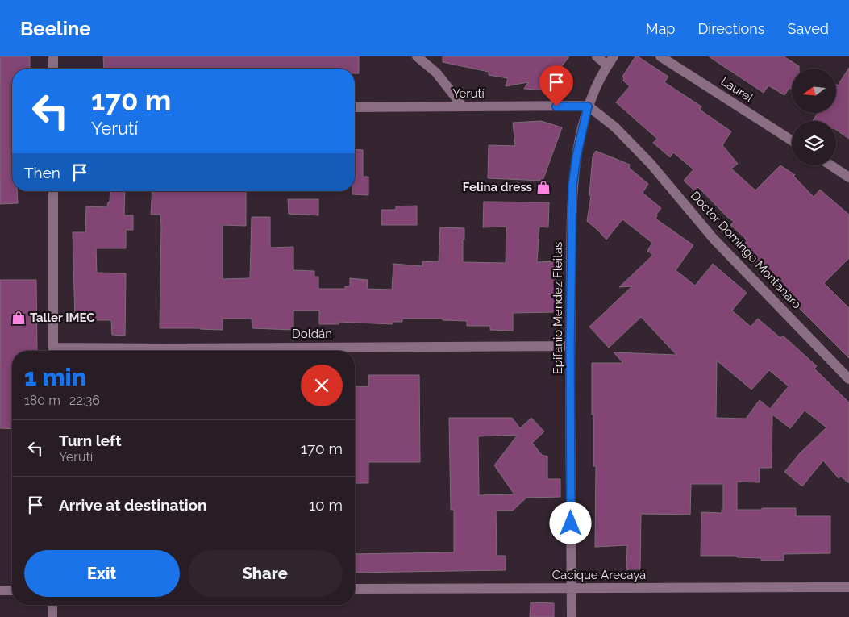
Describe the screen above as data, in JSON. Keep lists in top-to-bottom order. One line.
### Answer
{"streets":{"street":["Laurel","Yerutí","Doctor Domingo Montanaro","Epifanio Mendez Fleitas","Doldán","Cacique Arecayá"]},"crossings":[["Yerutí","Doctor Domingo Montanaro"],["Yerutí","Epifanio Mendez Fleitas"],["Doctor Domingo Montanaro","Epifanio Mendez Fleitas"],["Epifanio Mendez Fleitas","Doldán"],["Epifanio Mendez Fleitas","Cacique Arecayá"]],"places":{"shop":["Felina dress","Taller IMEC"]},"north":"left","page":{"header":"Beeline","nav":["Map","Directions","Saved"],"turn":["170 m","Yerutí"],"then":"Then","heading":["1 min","180 m · 22:36"],"list":[{"name":"Turn left","note":"Yerutí","value":"170 m"},{"name":"Arrive at destination","value":"10 m"}],"buttons":["Exit","Share"]}}
